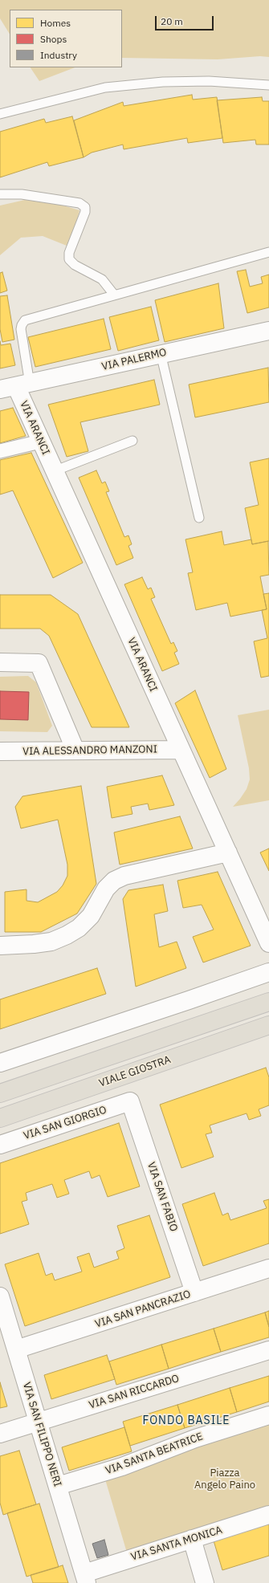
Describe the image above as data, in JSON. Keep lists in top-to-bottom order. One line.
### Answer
{"streets":{"main road":["VIALE GIOSTRA"],"street":["VIA PALERMO","VIA ARANCI","VIA ALESSANDRO MANZONI","VIA SAN GIORGIO","VIA SAN FABIO","VIA SAN PANCRAZIO","VIA SAN RICCARDO","VIA SAN FILIPPO NERI","VIA SANTA BEATRICE","VIA SANTA MONICA"]},"crossings":[["VIA PALERMO","VIA ARANCI"],["VIA ARANCI","VIA ALESSANDRO MANZONI"],["VIA SAN GIORGIO","VIA SAN FABIO"],["VIA SAN FABIO","VIA SAN PANCRAZIO"],["VIA SAN PANCRAZIO","VIA SAN FILIPPO NERI"],["VIA SAN RICCARDO","VIA SAN FILIPPO NERI"],["VIA SAN FILIPPO NERI","VIA SANTA BEATRICE"],["VIA SAN FILIPPO NERI","VIA SANTA MONICA"]],"districts":["FONDO BASILE"],"parks":["Piazza Angelo Paino"],"legend":["Homes","Shops","Industry"],"scale_bar":"20 m"}
